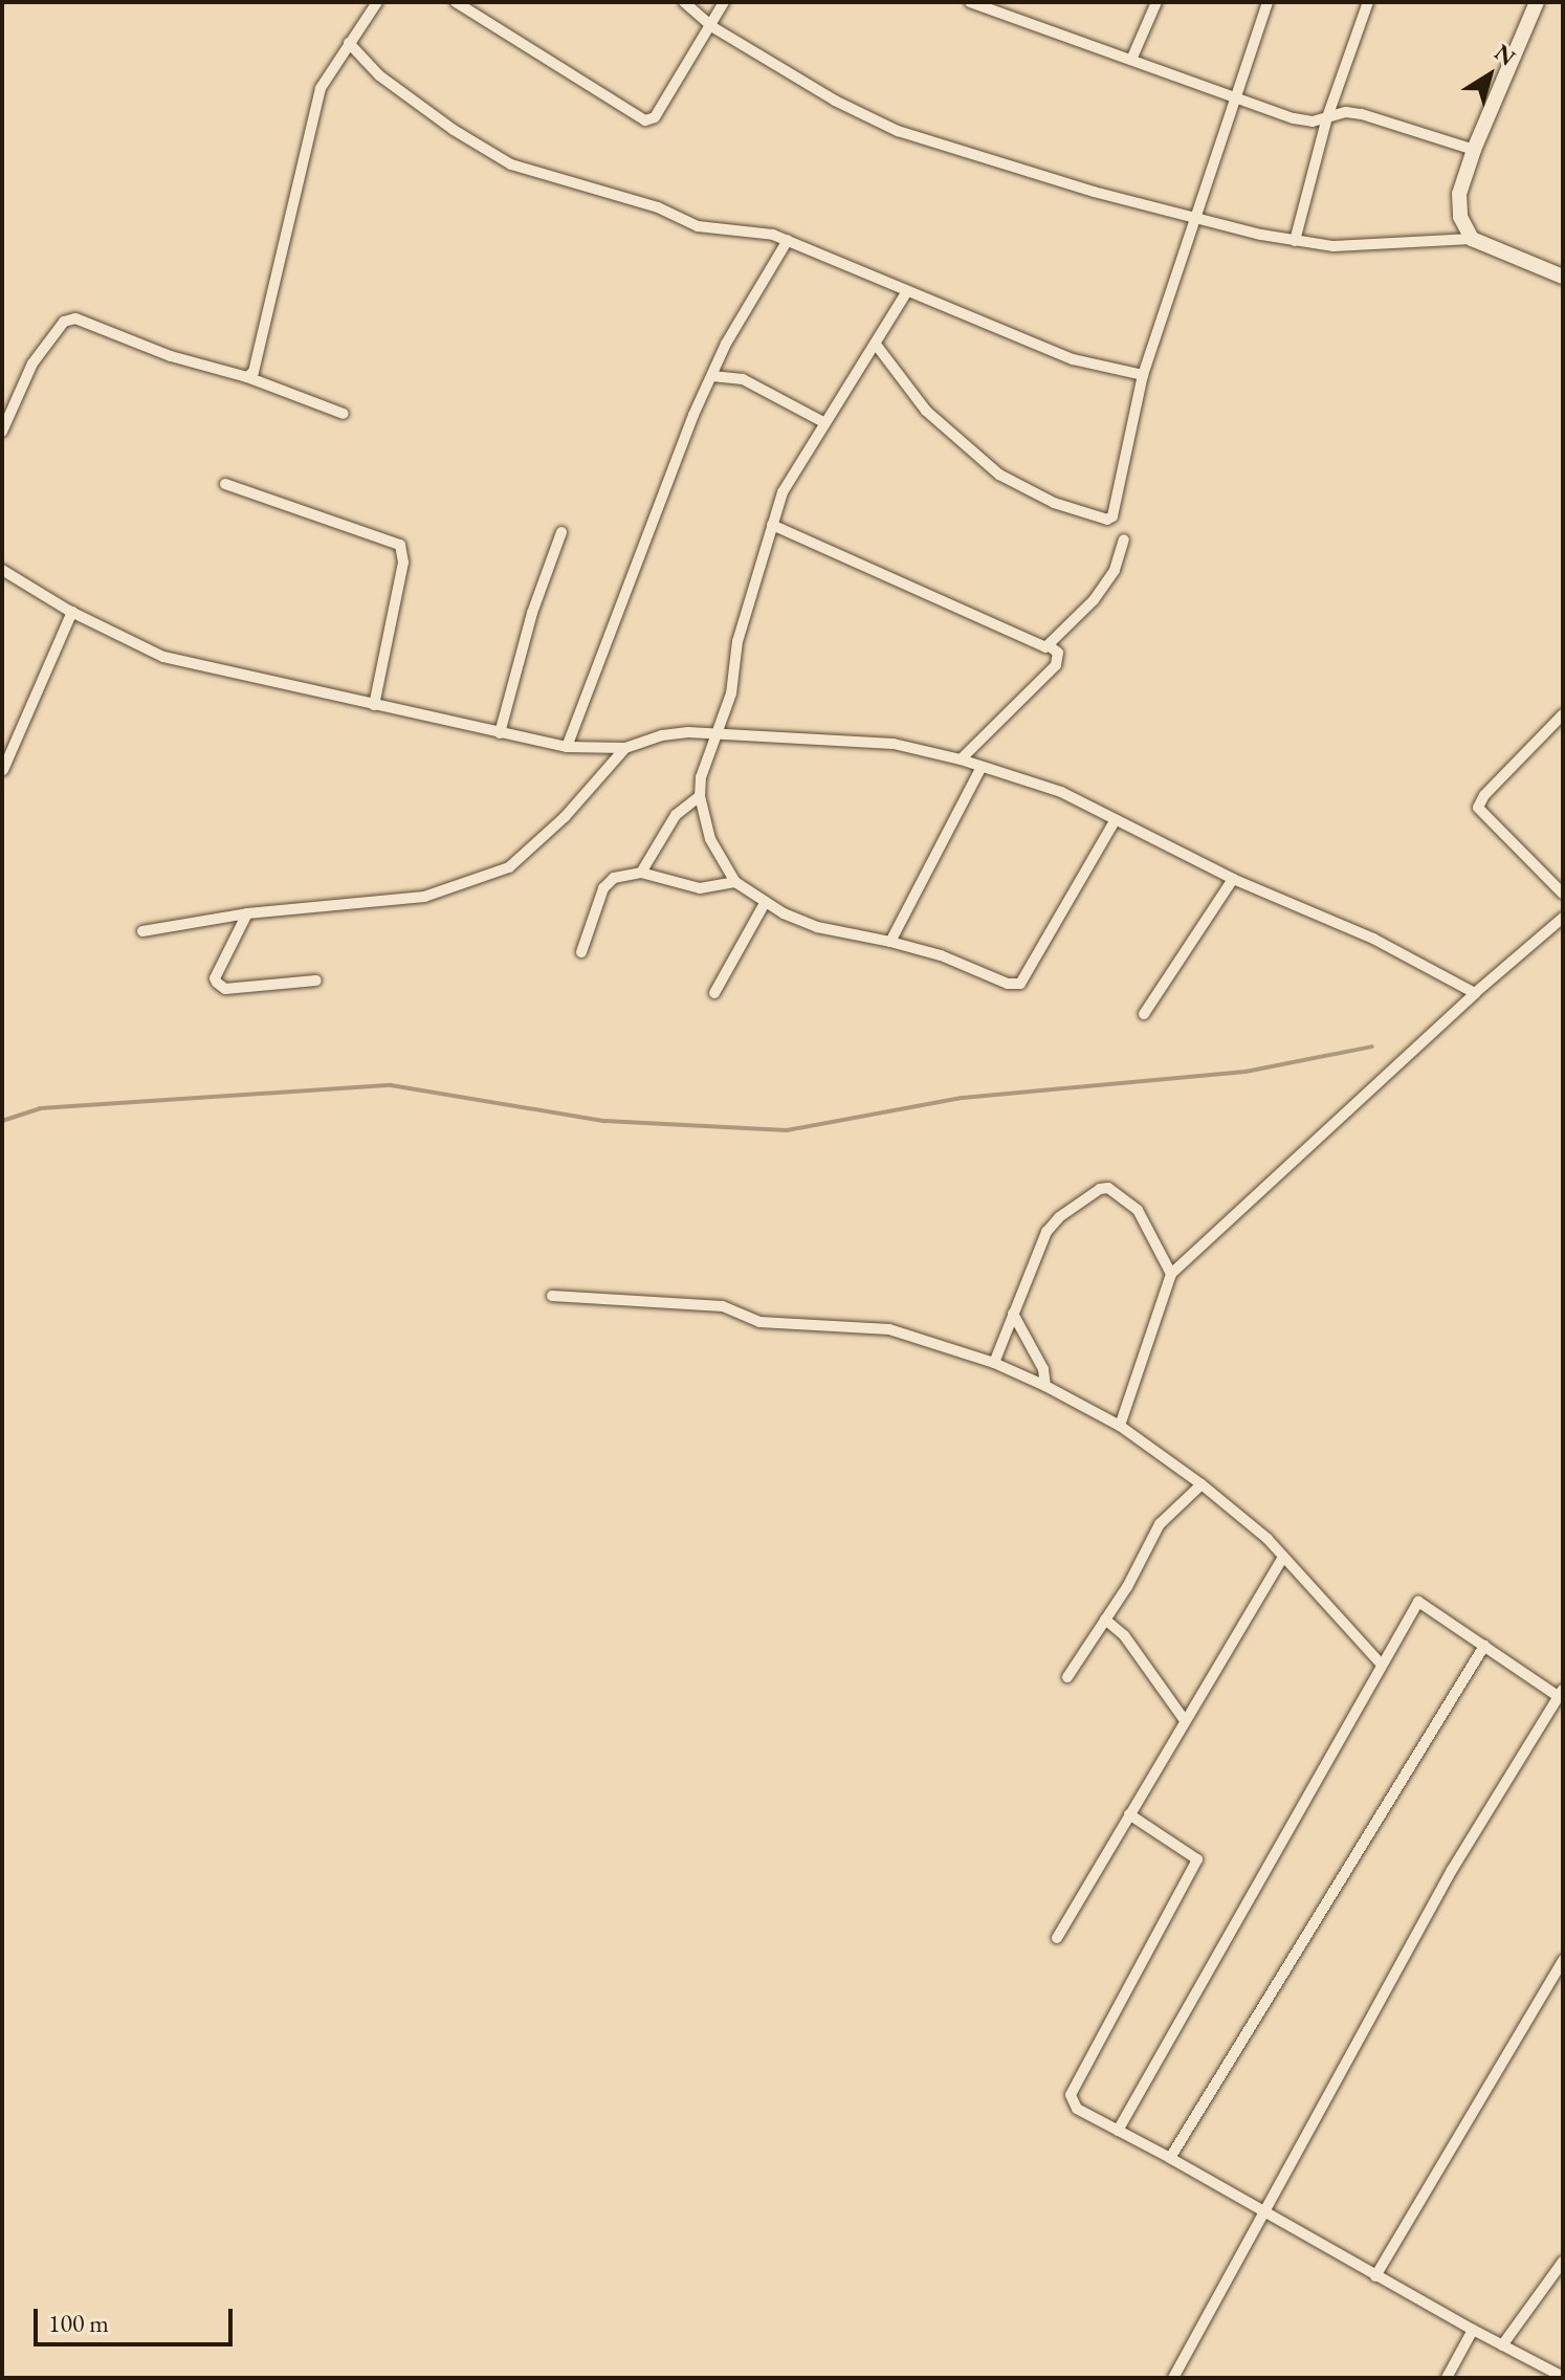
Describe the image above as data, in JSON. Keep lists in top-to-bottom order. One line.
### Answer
{"scale_bar":"100 m","north":"top right"}
